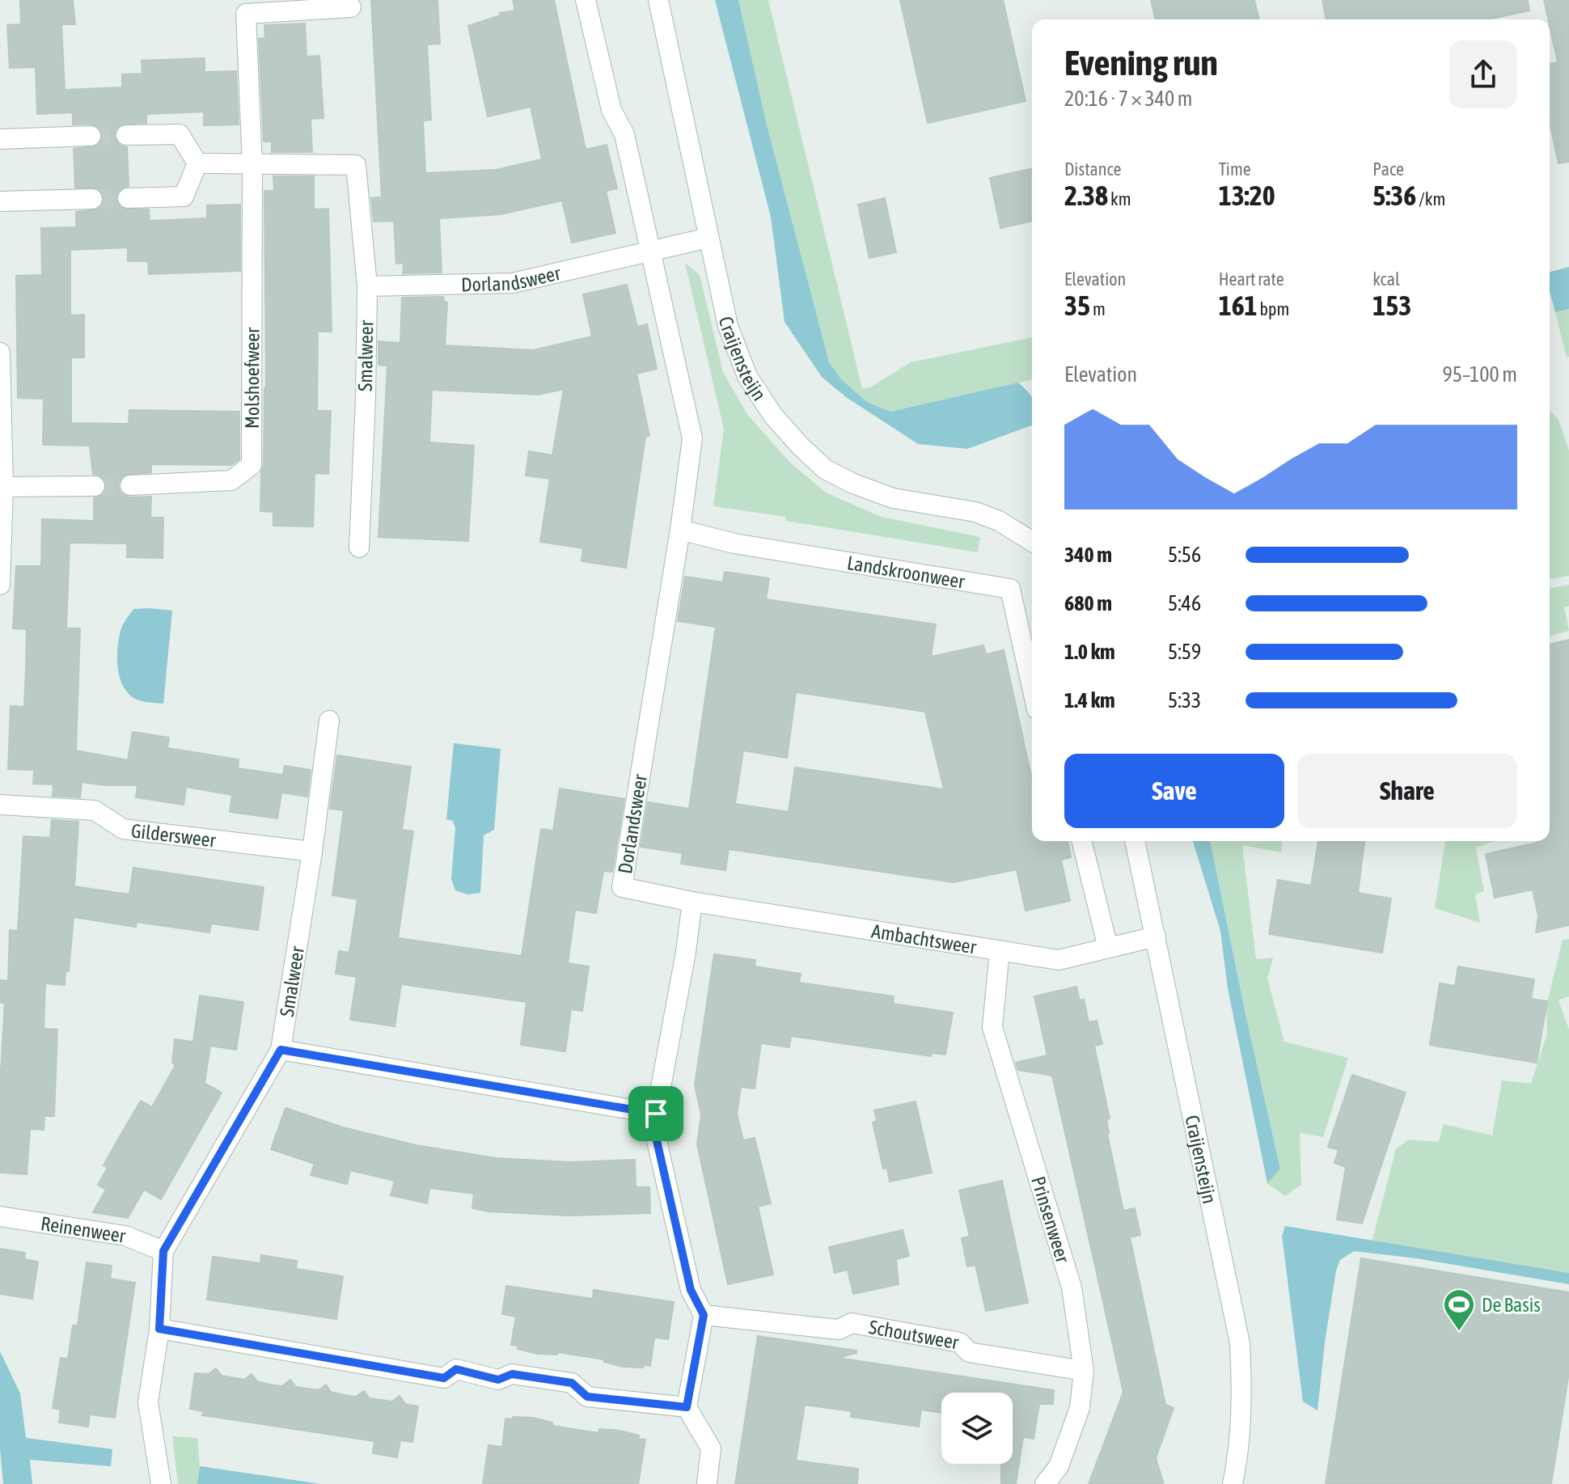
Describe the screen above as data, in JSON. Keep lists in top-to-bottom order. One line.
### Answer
{"streets":{"street":["Dorlandsweer","Smalweer","Craijensteijn","Molshoefweer","Landskroonweer","Gildersweer","Ambachtsweer","Prinsenweer","Reinenweer","Schoutsweer"]},"crossings":[["Dorlandsweer","Smalweer"],["Dorlandsweer","Craijensteijn"],["Dorlandsweer","Landskroonweer"],["Dorlandsweer","Ambachtsweer"],["Smalweer","Molshoefweer"],["Smalweer","Gildersweer"],["Smalweer","Reinenweer"],["Craijensteijn","Ambachtsweer"],["Ambachtsweer","Prinsenweer"],["Prinsenweer","Schoutsweer"]],"places":{"sports":["De Basis"]},"page":{"heading":["Evening run","20:16 · 7 × 340 m"],"stats":[["Distance","2.38 km"],["Time","13:20"],["Pace","5:36 /km"],["Elevation","35 m"],["Heart rate","161 bpm"],["kcal","153"]],"chart":["Elevation","95–100 m"],"list":[{"name":"340 m","note":"5:56"},{"name":"680 m","note":"5:46"},{"name":"1.0 km","note":"5:59"},{"name":"1.4 km","note":"5:33"}],"buttons":["Save","Share"]}}
